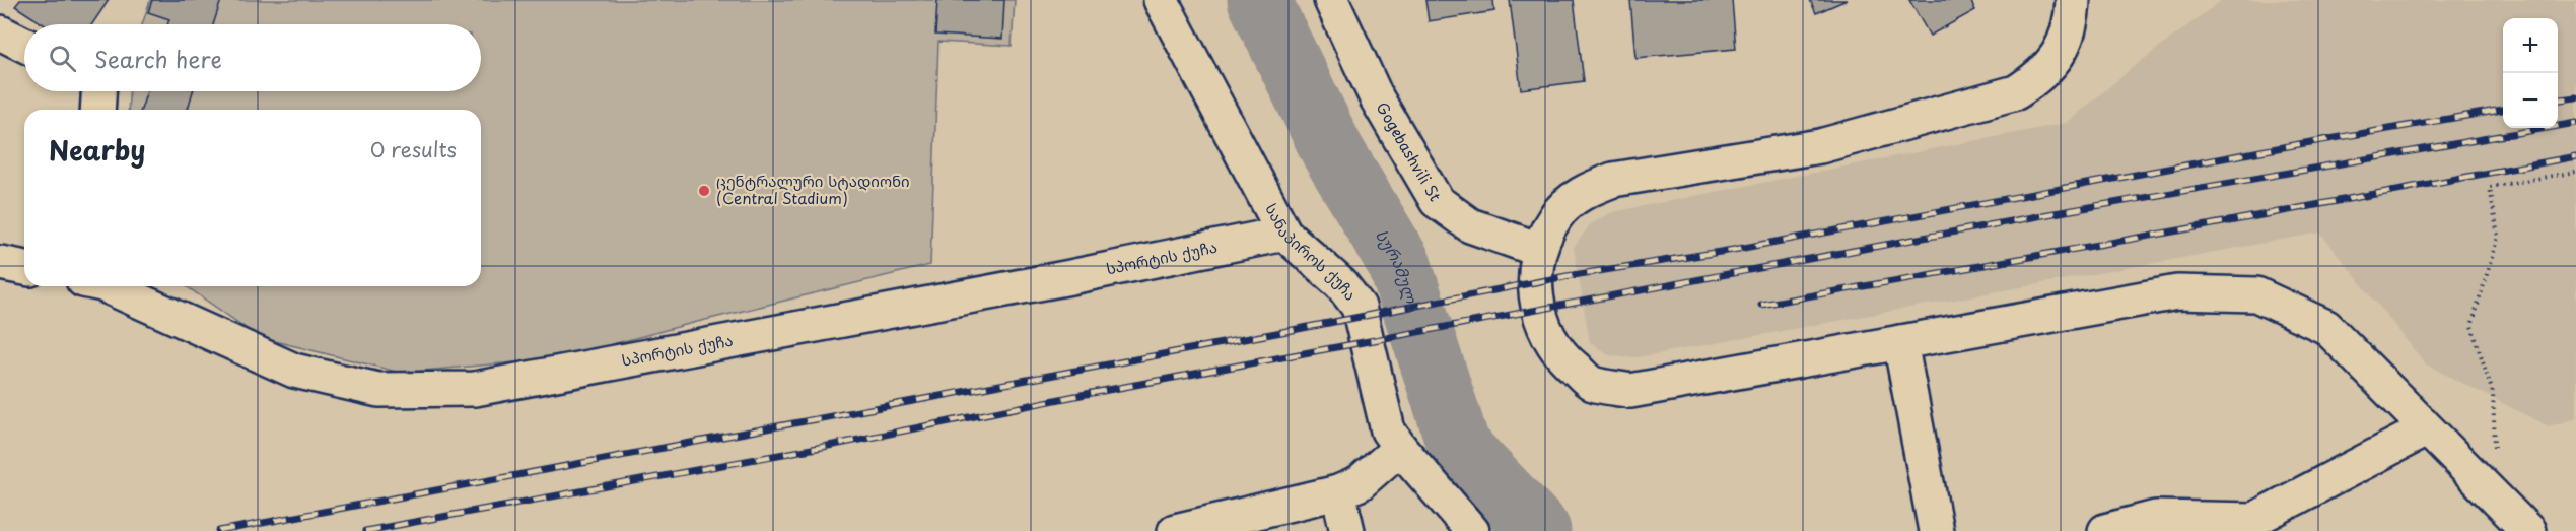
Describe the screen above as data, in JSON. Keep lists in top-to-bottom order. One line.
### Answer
{"streets":{"street":["Gogebashvili St","სანაპიროს ქუჩა","სპორტის ქუჩა"]},"crossings":[["სანაპიროს ქუჩა","სპორტის ქუჩა"]],"water":["სურამულა"],"places":["ცენტრალური სტადიონი (Central Stadium)"],"page":{"map_buttons":["+","−"],"search":"Search here","heading":["Nearby","0 results"]}}
